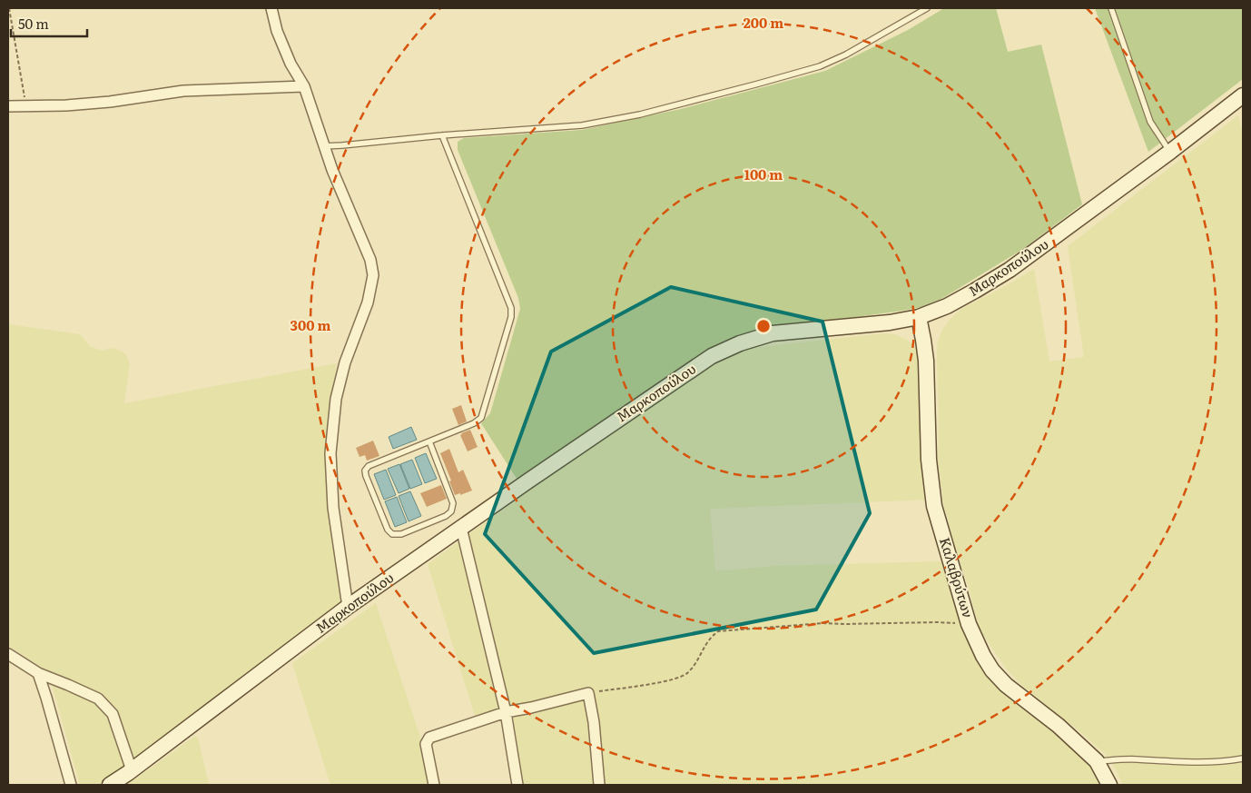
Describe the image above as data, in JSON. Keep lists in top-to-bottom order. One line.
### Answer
{"streets":{"street":["Μαρκοπούλου","Καλαβρύτων"]},"crossings":[["Μαρκοπούλου","Καλαβρύτων"]],"scale_bar":"50 m","rings":["200 m","100 m","300 m"]}
